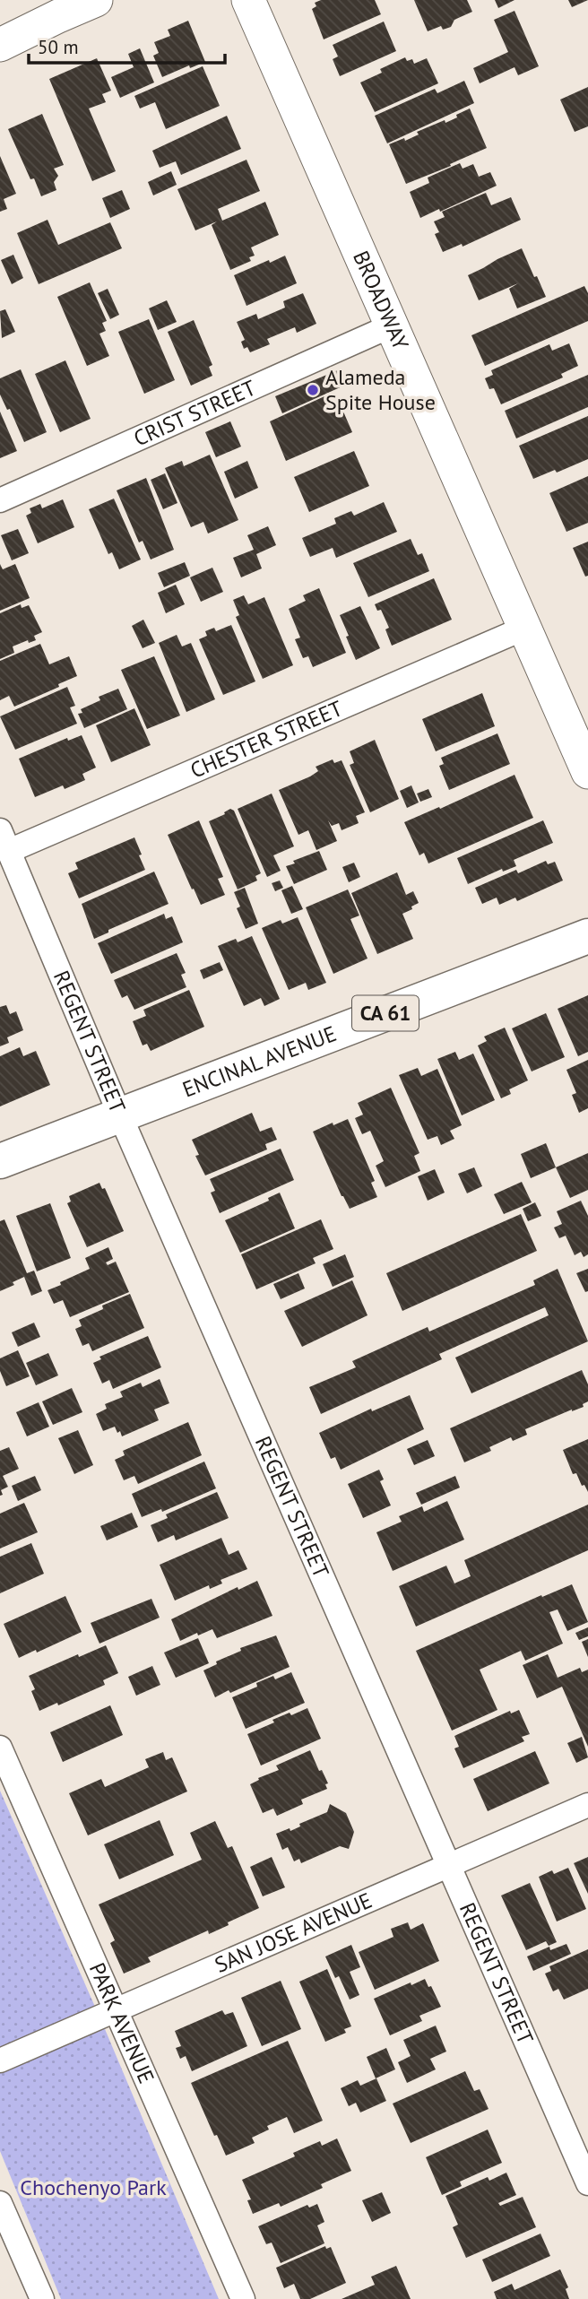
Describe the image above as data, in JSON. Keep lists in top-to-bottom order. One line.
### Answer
{"streets":{"main road":["CA 61","ENCINAL AVENUE"],"street":["BROADWAY","CRIST STREET","CHESTER STREET","REGENT STREET","SAN JOSE AVENUE","PARK AVENUE"]},"crossings":[["BROADWAY","CRIST STREET"],["BROADWAY","CHESTER STREET"],["CHESTER STREET","REGENT STREET"],["REGENT STREET","ENCINAL AVENUE"],["REGENT STREET","SAN JOSE AVENUE"],["SAN JOSE AVENUE","PARK AVENUE"]],"parks":["Chochenyo Park"],"places":["Alameda Spite House"],"scale_bar":"50 m"}
